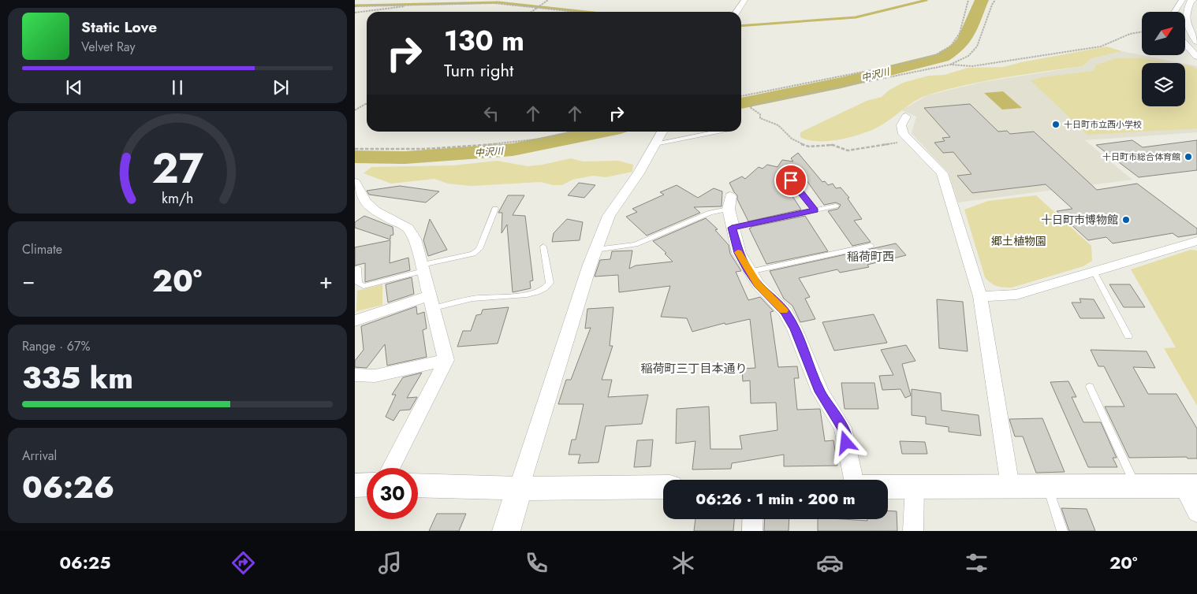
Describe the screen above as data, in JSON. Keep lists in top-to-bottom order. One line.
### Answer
{"districts":["稲荷町西","稲荷町三丁目本通り"],"water":["中沢川"],"parks":["郷土植物園"],"places":["十日町市立西小学校","十日町市総合体育館","十日町市博物館"],"north":"top right","page":{"turn":["130 m","Turn right"],"song":["Static Love","Velvet Ray"],"tile":["Climate",["Range · 67%","335 km"],["Arrival","06:26"]],"heat":["−","20°","+"],"limit":"30","trip":"06:26 · 1 min · 200 m","tabs":["06:25","20°"],"gauge":["27","km/h"]}}
